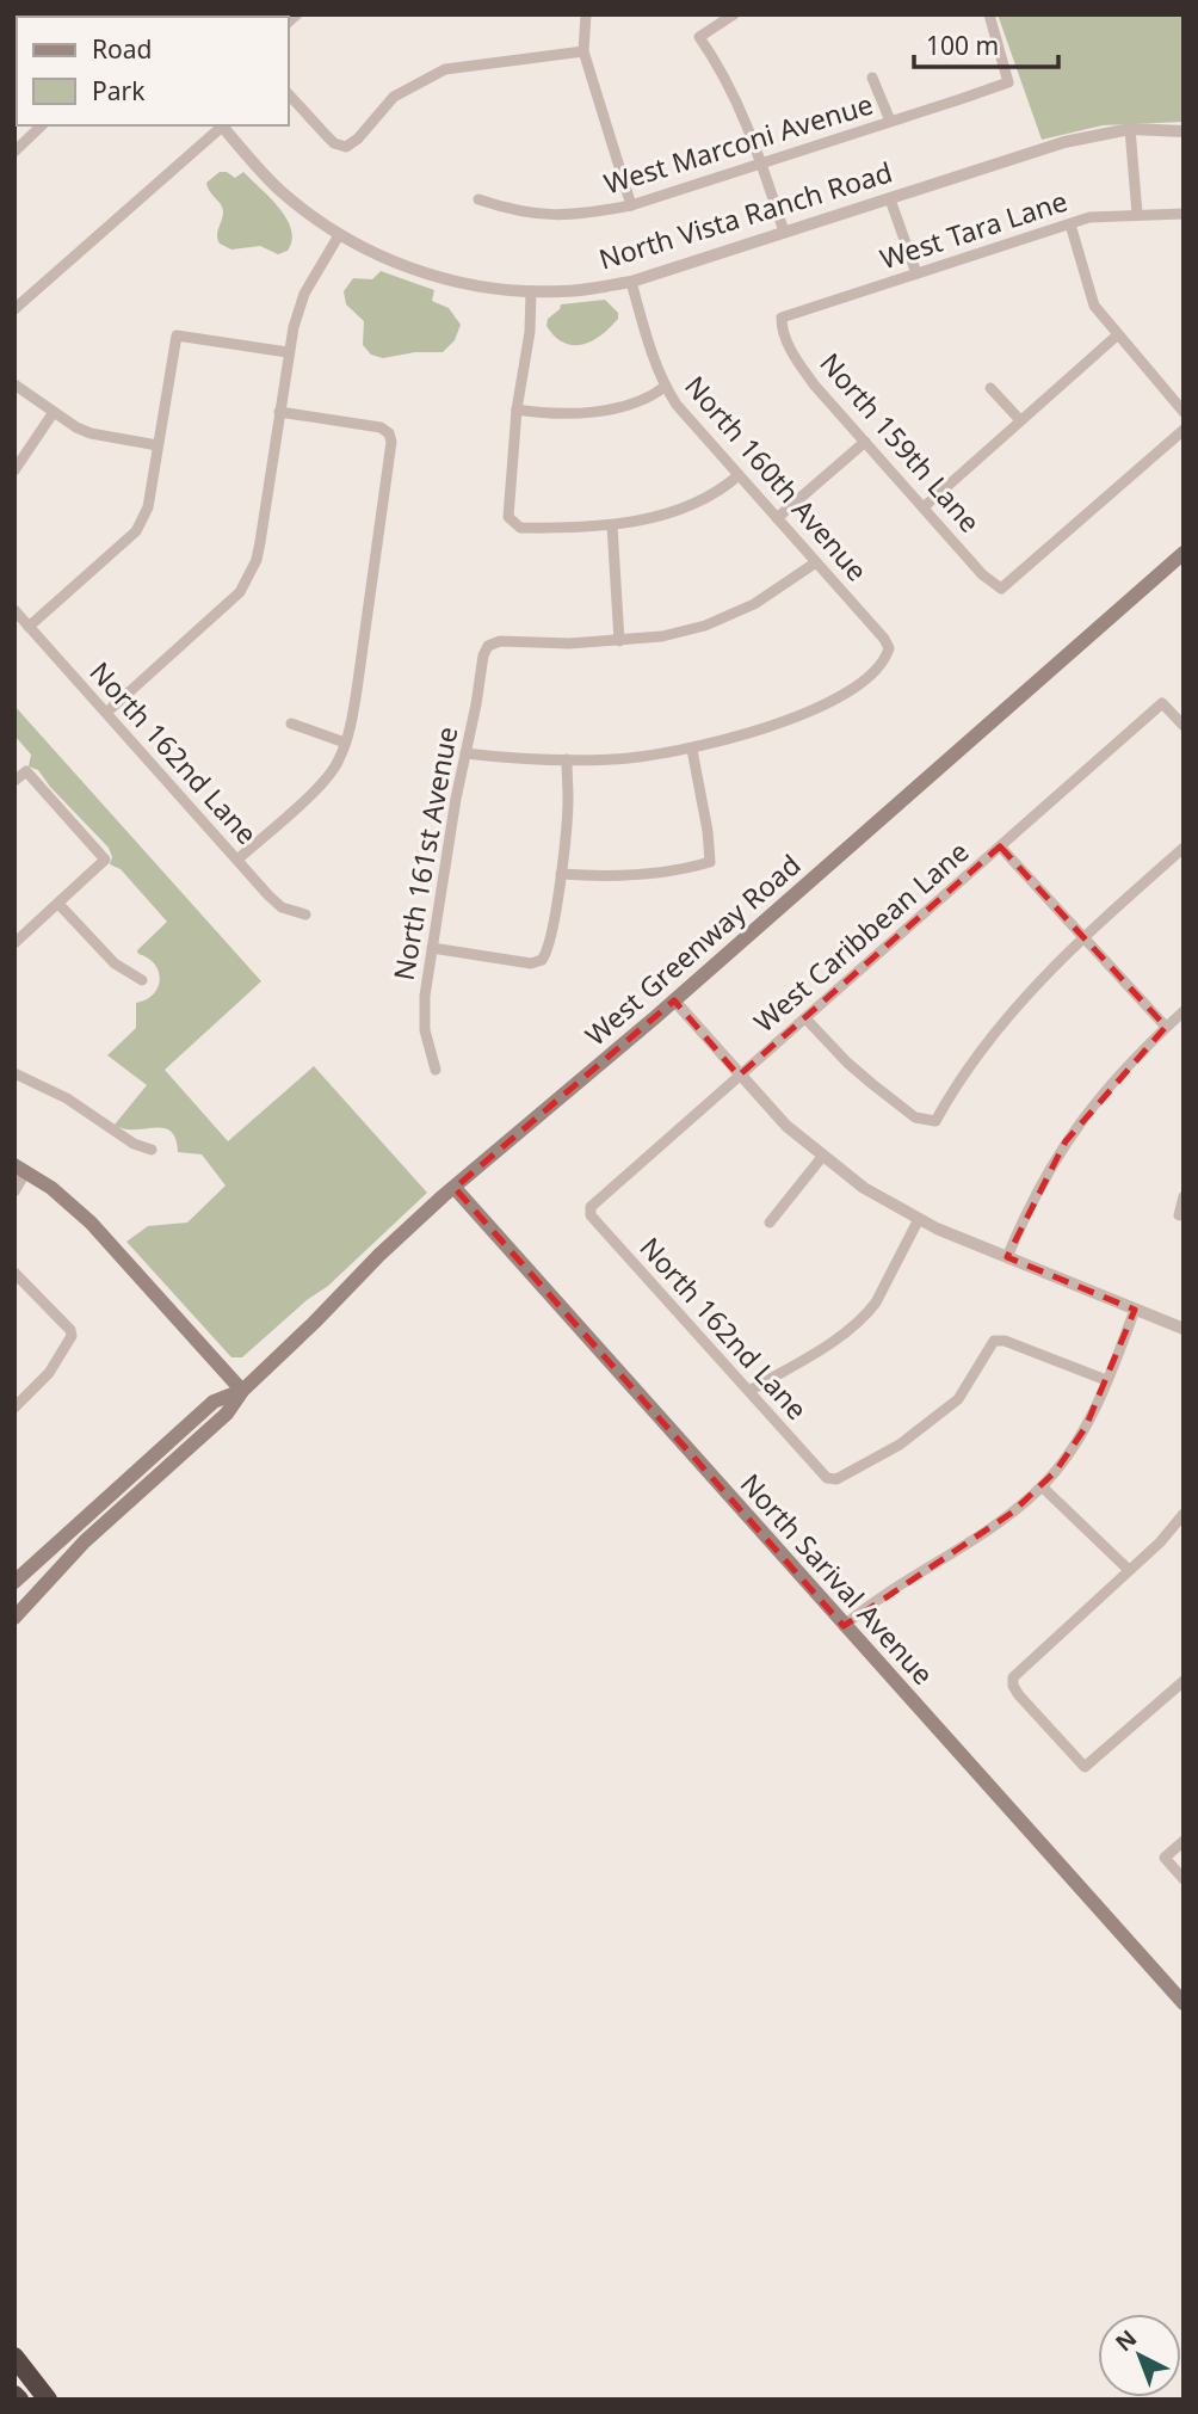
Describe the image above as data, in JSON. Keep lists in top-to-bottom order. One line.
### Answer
{"streets":{"main road":["West Greenway Road","North Sarival Avenue"],"street":["West Marconi Avenue","North Vista Ranch Road","West Tara Lane","North 159th Lane","North 160th Avenue","North 162nd Lane","North 161st Avenue","West Caribbean Lane"]},"crossings":[["North Vista Ranch Road","North 160th Avenue"],["West Tara Lane","North 159th Lane"],["North 162nd Lane","West Caribbean Lane"],["West Greenway Road","North Sarival Avenue"]],"legend":["Road","Park"],"scale_bar":"100 m","north":"top left"}
